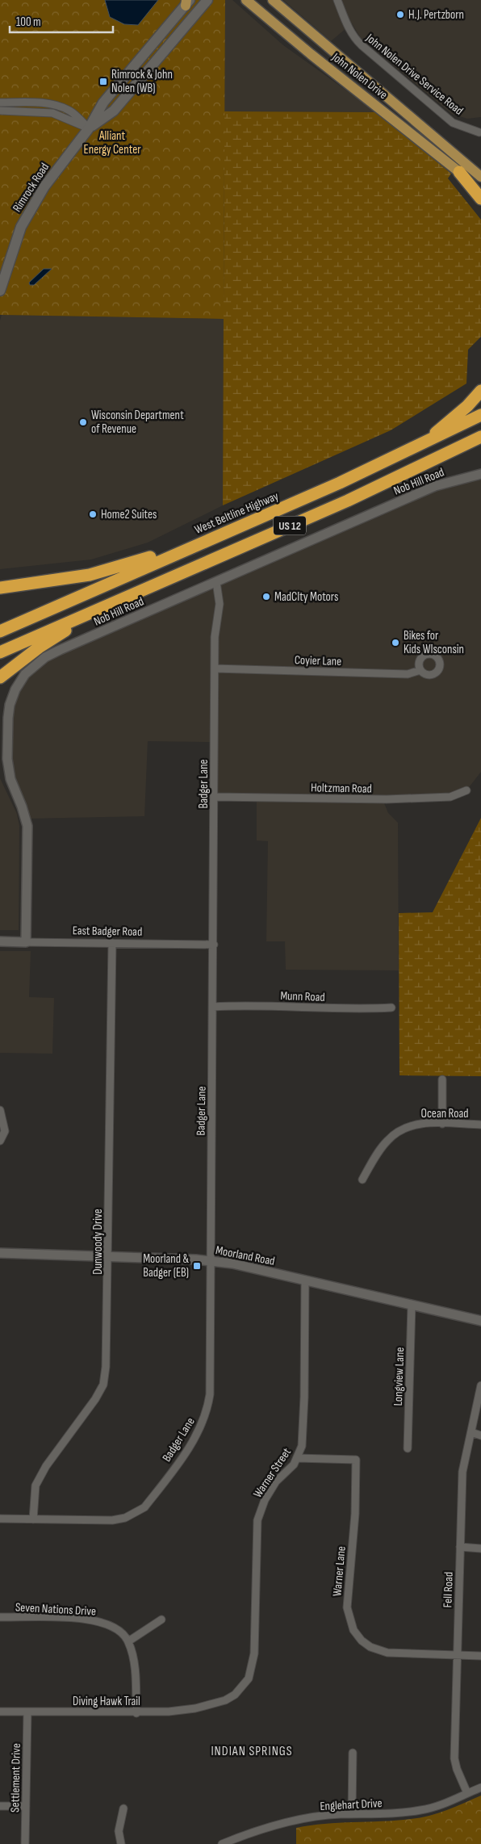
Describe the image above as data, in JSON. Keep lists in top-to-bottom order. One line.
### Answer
{"streets":{"highway":["West Beltline Highway","US 12"],"main road":["John Nolen Drive","Rimrock Road"],"street":["John Nolen Drive Service Road","Nob Hill Road","Coyier Lane","Badger Lane","Holtzman Road","East Badger Road","Munn Road","Ocean Road","Dunwoody Drive","Moorland Road","Longview Lane","Warner Street","Warner Lane","Fell Road","Seven Nations Drive","Diving Hawk Trail","Settlement Drive","Englehart Drive"]},"crossings":[["Nob Hill Road","Badger Lane"],["Nob Hill Road","East Badger Road"],["Coyier Lane","Badger Lane"],["Badger Lane","Holtzman Road"],["Badger Lane","East Badger Road"],["Badger Lane","Munn Road"],["Badger Lane","Dunwoody Drive"],["Badger Lane","Moorland Road"],["East Badger Road","Dunwoody Drive"],["Dunwoody Drive","Moorland Road"],["Moorland Road","Longview Lane"],["Moorland Road","Warner Street"],["Warner Street","Warner Lane"],["Warner Street","Diving Hawk Trail"],["Warner Lane","Fell Road"],["Fell Road","Englehart Drive"],["Diving Hawk Trail","Settlement Drive"]],"districts":["INDIAN SPRINGS"],"parks":["Alliant Energy Center"],"places":{"other":["H.J. Pertzborn","Wisconsin Department of Revenue","Home2 Suites","MadCIty Motors","Bikes for Kids WIsconsin"],"transit":["Rimrock & John Nolen (WB)","Moorland & Badger (EB)"]},"scale_bar":"100 m"}
